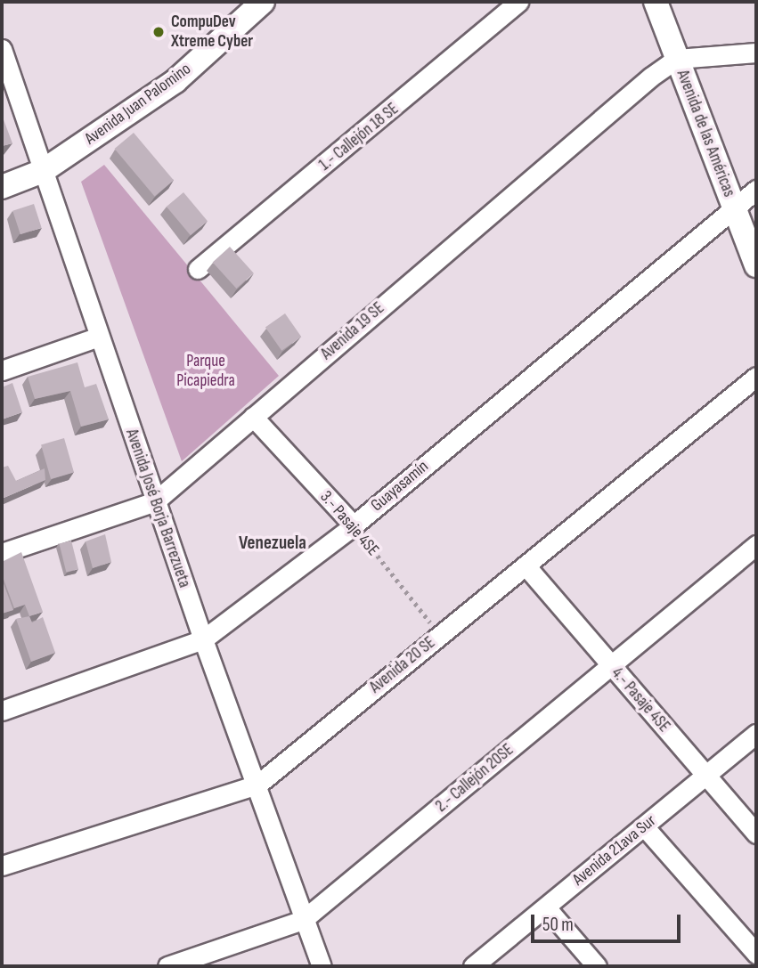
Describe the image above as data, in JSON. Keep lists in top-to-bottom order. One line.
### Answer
{"streets":{"street":["Avenida Juan Palomino","Avenida de las Américas","1.- Callejón 18 SE","Avenida 19 SE","Guayasamín","Avenida José Borja Barrezueta","3.- Pasaje 4SE","Avenida 20 SE","4.- Pasaje 4SE","2.- Callejón 20SE","Avenida 21ava Sur"]},"crossings":[["Avenida Juan Palomino","Avenida José Borja Barrezueta"],["Avenida de las Américas","Avenida 19 SE"],["Avenida de las Américas","Guayasamín"],["Avenida 19 SE","Avenida José Borja Barrezueta"],["Avenida 19 SE","3.- Pasaje 4SE"],["Guayasamín","Avenida José Borja Barrezueta"],["Guayasamín","3.- Pasaje 4SE"],["Avenida José Borja Barrezueta","Avenida 20 SE"],["Avenida José Borja Barrezueta","2.- Callejón 20SE"],["3.- Pasaje 4SE","Avenida 20 SE"],["Avenida 20 SE","4.- Pasaje 4SE"],["4.- Pasaje 4SE","2.- Callejón 20SE"],["4.- Pasaje 4SE","Avenida 21ava Sur"]],"districts":["Venezuela"],"parks":["Parque Picapiedra"],"places":["CompuDev Xtreme Cyber"],"scale_bar":"50 m"}
